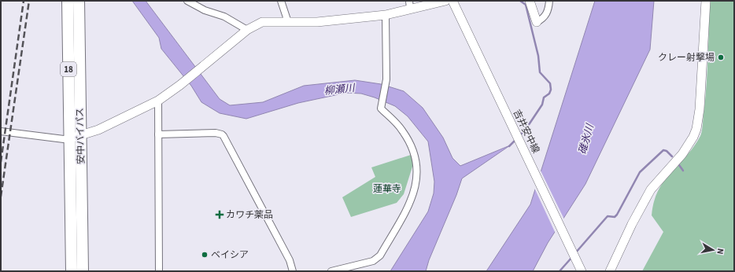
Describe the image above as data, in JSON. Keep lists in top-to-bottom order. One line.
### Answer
{"streets":{"highway":["18","安中バイパス"],"street":["吉井安中線"]},"water":["柳瀬川","碓氷川"],"parks":["蓮華寺"],"places":{"other":["クレー射撃場","ベイシア"],"health":["カワチ薬品"]},"north":"right"}
